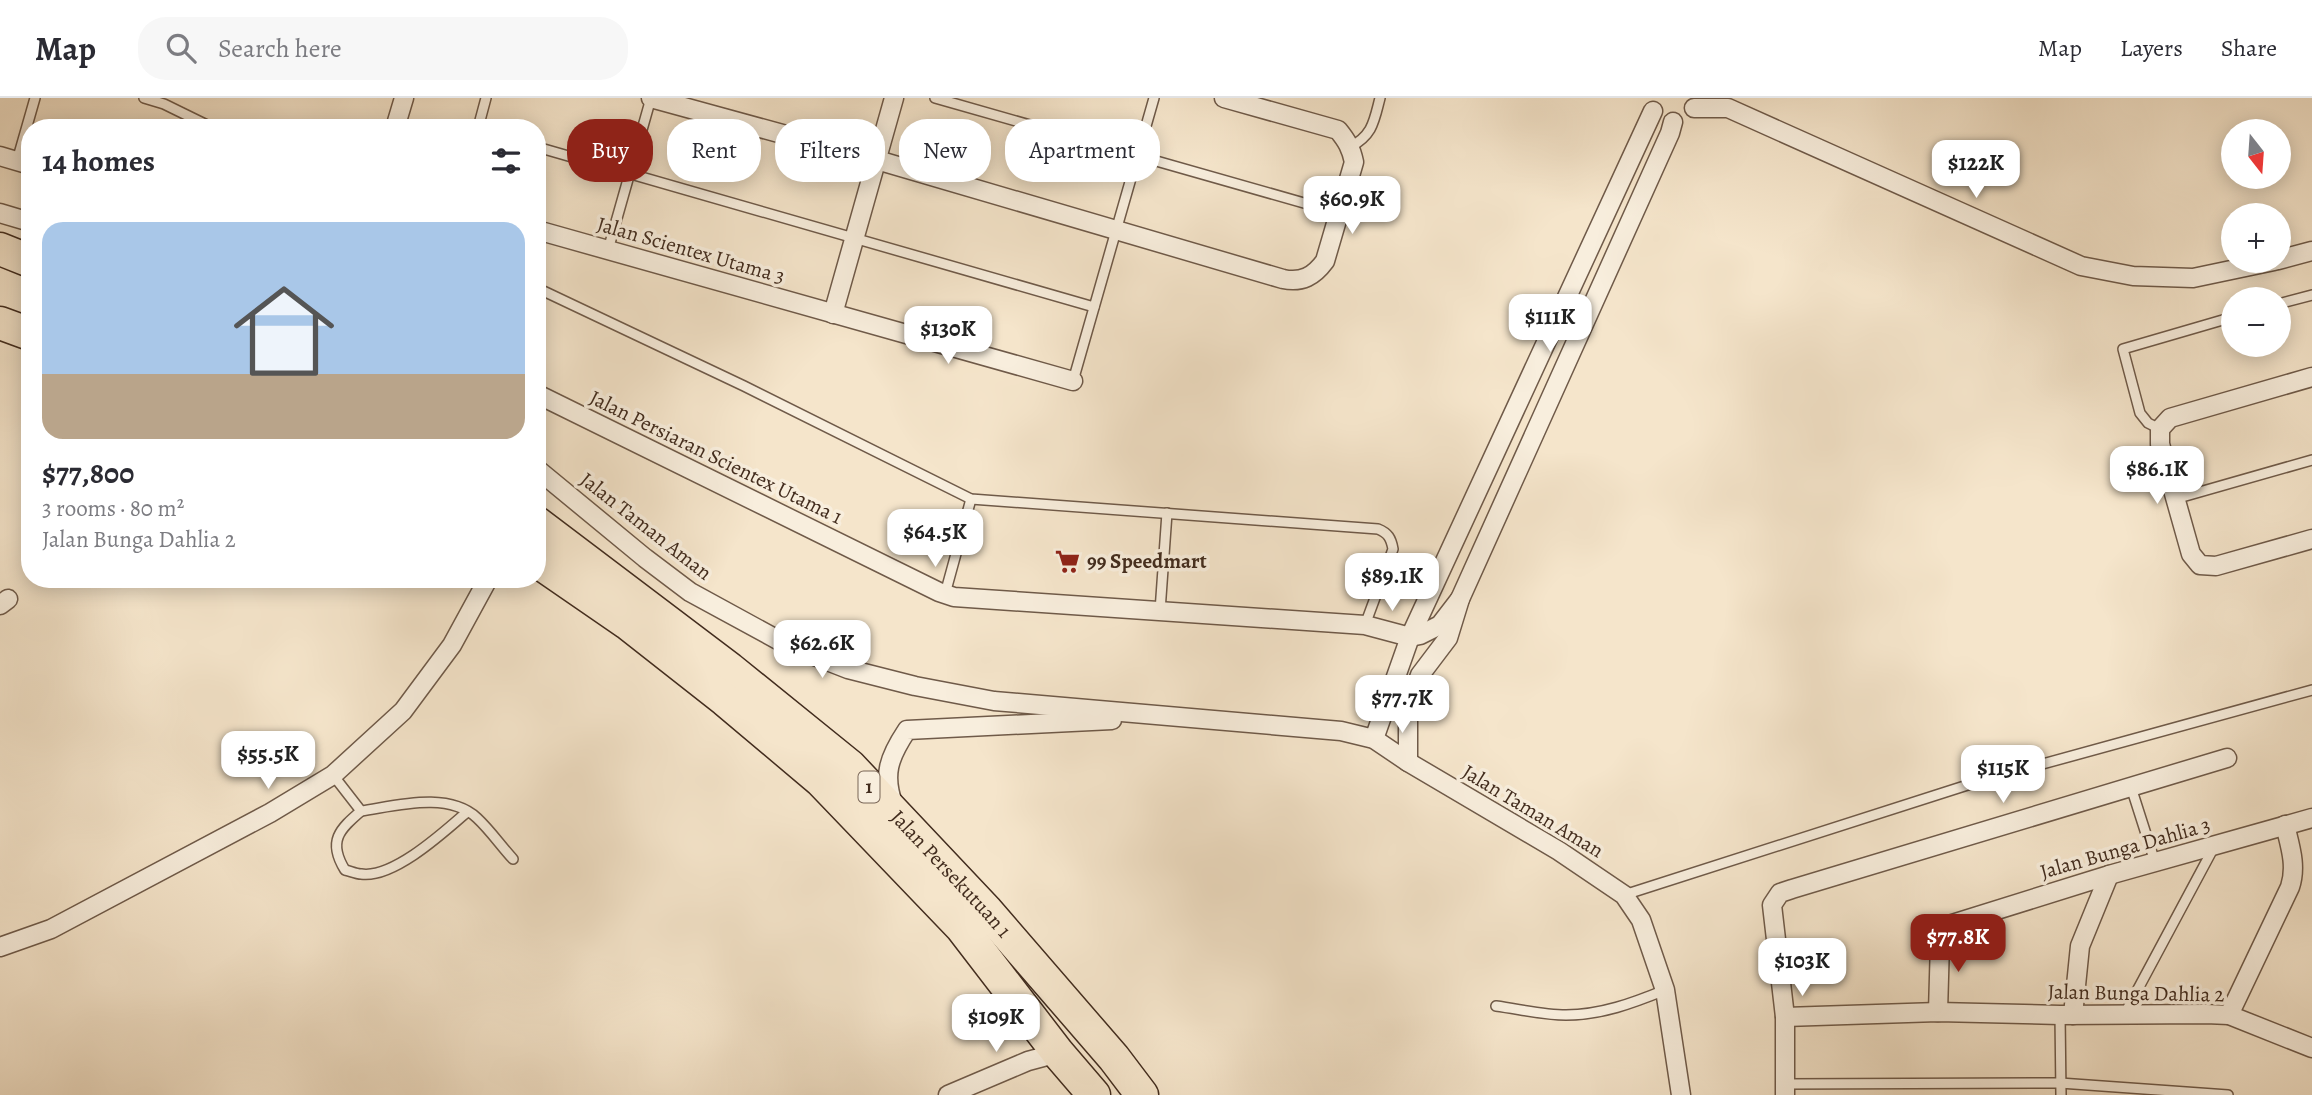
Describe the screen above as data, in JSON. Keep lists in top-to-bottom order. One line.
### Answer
{"streets":{"highway":["1","Jalan Persekutuan 1"],"street":["Jalan Scientex Utama 3","Jalan Persiaran Scientex Utama 1","Jalan Taman Aman","Jalan Bunga Dahlia 3","Jalan Bunga Dahlia 2"]},"crossings":[["Jalan Taman Aman","Jalan Persekutuan 1"],["Jalan Bunga Dahlia 3","Jalan Bunga Dahlia 2"]],"places":{"supermarket":["99 Speedmart"]},"north":"bottom","page":{"header":"Map","search":"Search here","nav":["Map","Layers","Share"],"map_buttons":["+","−"],"chip":["Buy","Rent","Filters","New","Apartment"],"heading":"14 homes","price":["$122K","$60.9K","$111K","$130K","$86.1K","$64.5K","$89.1K","$62.6K","$77.7K","$55.5K","$115K","$77.8K","$103K","$109K"],"list":[{"name":"$77,800","note":"3 rooms · 80 m² · Jalan Bunga Dahlia 2"}]}}
